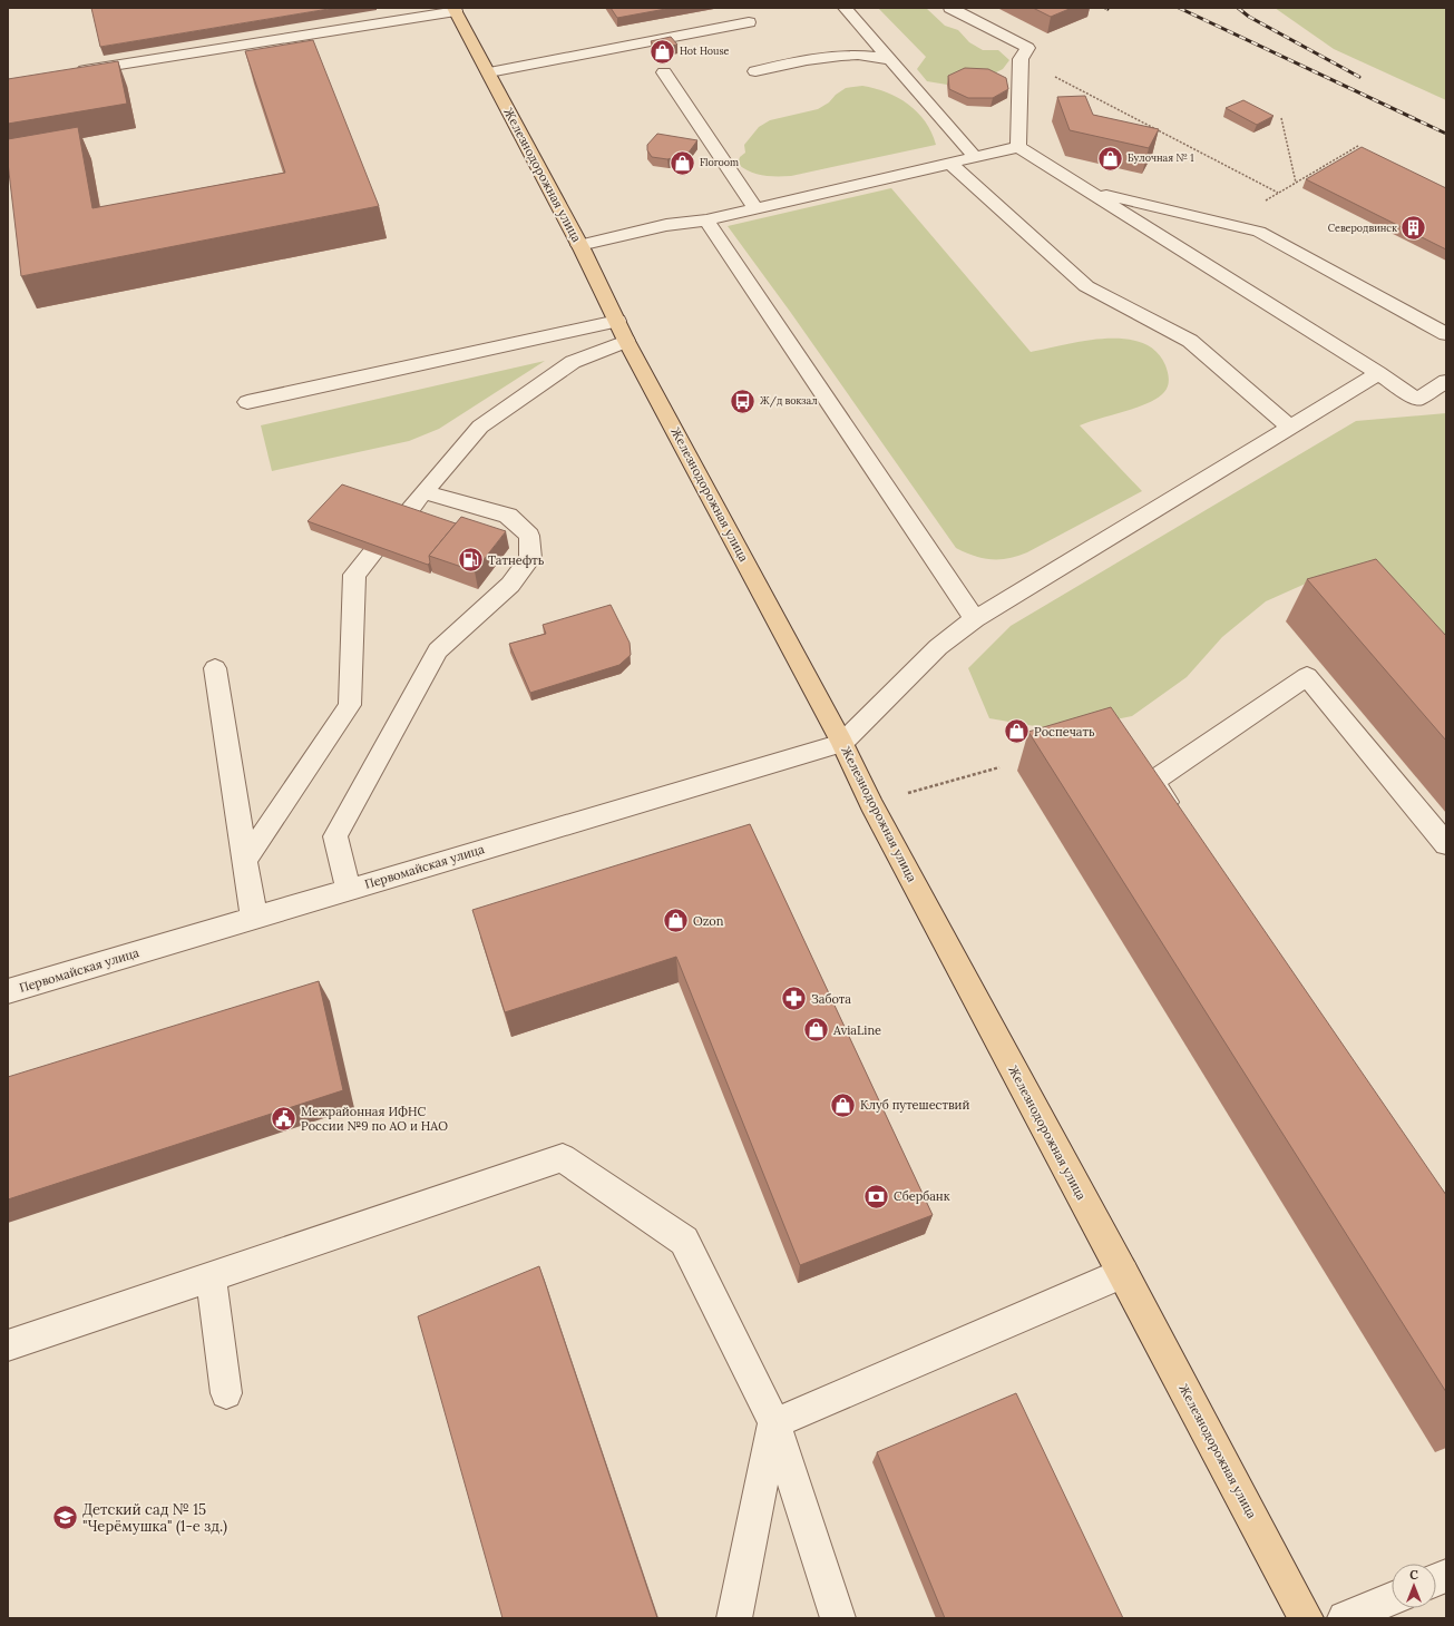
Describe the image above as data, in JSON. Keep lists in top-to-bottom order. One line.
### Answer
{"streets":{"main road":["Железнодорожная улица"],"street":["Первомайская улица"]},"crossings":[["Железнодорожная улица","Первомайская улица"]],"places":{"shop":["Hot House","Булочная № 1","Floroom","Роспечать","Ozon","AviaLine","Клуб путешествий"],"building":["Северодвинск"],"bus stop":["Ж/д вокзал"],"fuel station":["Татнефть"],"pharmacy":["Забота"],"public building":["Межрайонная ИФНС России №9 по АО и НАО"],"bank":["Сбербанк"],"school or university":["Детский сад № 15 \"Черёмушка\" (1-е зд.)"]},"north":"top"}
